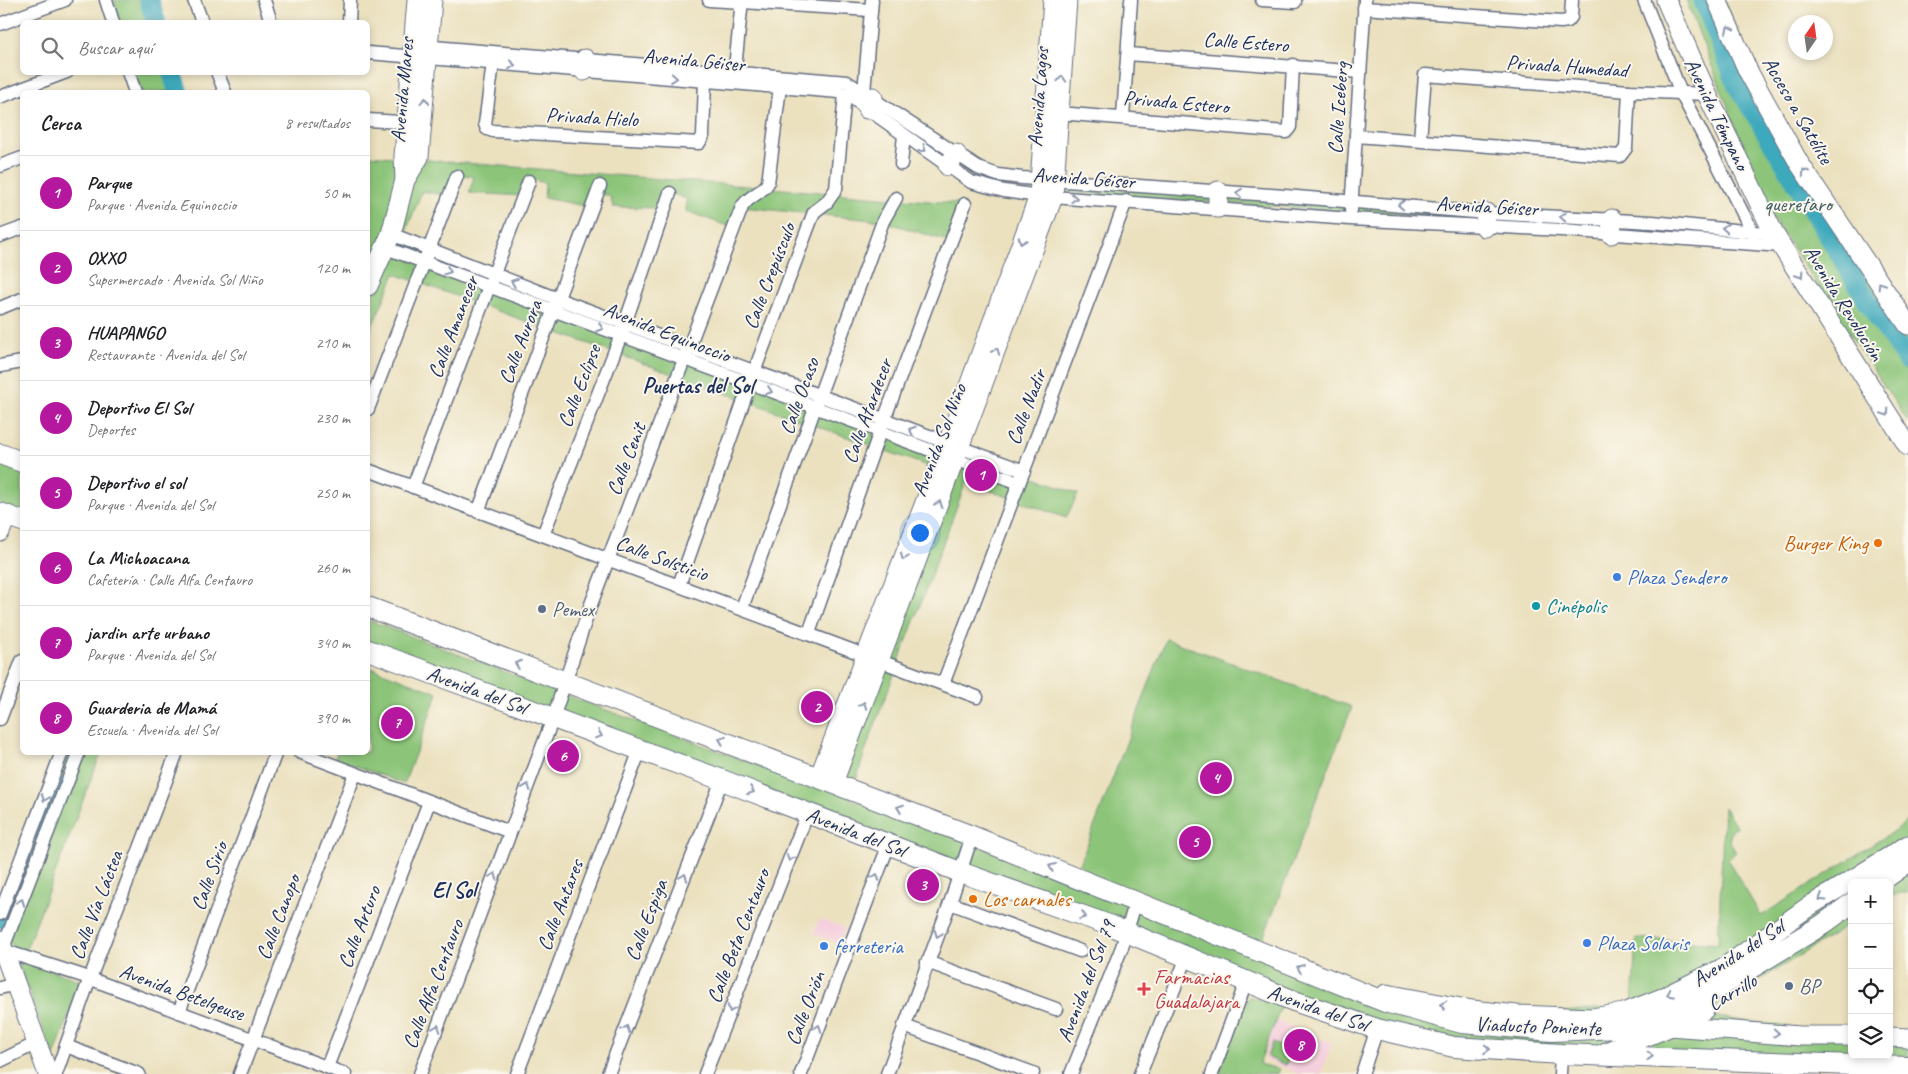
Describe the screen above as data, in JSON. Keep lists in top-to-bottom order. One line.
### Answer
{"streets":{"main road":["Avenida del Sol","Carrillo","Viaducto Poniente"],"street":["Calle Estero","Avenida Géiser","Privada Humedad","Avenida Mares","Avenida Lagos","Privada Estero","Calle Iceberg","Acceso a Satélite","Avenida Témpano","Privada Hielo","Calle Crepúsculo","Avenida Revolución","Calle Amanecer","Avenida Equinoccio","Calle Aurora","Calle Eclipse","Calle Ocaso","Calle Nadir","Calle Atardecer","Avenida Sol Niño","Calle Cenit","Calle Solsticio","Calle Sirio","Calle Vía Láctea","Calle Antares","Calle Canopo","Calle Espiga","Calle Arturo","Calle Beta Centauro","Avenida del Sol 79","Calle Alfa Centauro","Avenida Betelgeuse","Calle Orión"]},"crossings":[["Calle Estero","Privada Estero"],["Calle Estero","Calle Iceberg"],["Avenida Géiser","Avenida Mares"],["Avenida Géiser","Avenida Lagos"],["Avenida Géiser","Calle Iceberg"],["Avenida Géiser","Avenida Témpano"],["Avenida Géiser","Privada Hielo"],["Avenida Géiser","Calle Crepúsculo"],["Avenida Géiser","Avenida Revolución"],["Avenida Géiser","Calle Nadir"],["Avenida Géiser","Avenida Sol Niño"],["Avenida Géiser","Calle Cenit"],["Privada Humedad","Avenida Témpano"],["Privada Humedad","Avenida Revolución"],["Avenida Mares","Avenida Equinoccio"],["Avenida Lagos","Privada Estero"],["Avenida Lagos","Avenida Sol Niño"],["Acceso a Satélite","Avenida Revolución"],["Calle Crepúsculo","Avenida Equinoccio"],["Calle Crepúsculo","Calle Solsticio"],["Calle Amanecer","Avenida Equinoccio"],["Calle Amanecer","Calle Solsticio"],["Avenida Equinoccio","Calle Aurora"],["Avenida Equinoccio","Calle Eclipse"],["Avenida Equinoccio","Calle Ocaso"],["Avenida Equinoccio","Calle Nadir"],["Avenida Equinoccio","Calle Atardecer"],["Avenida Equinoccio","Avenida Sol Niño"],["Avenida Equinoccio","Calle Cenit"],["Calle Aurora","Calle Solsticio"],["Calle Eclipse","Calle Solsticio"],["Calle Ocaso","Calle Solsticio"],["Calle Nadir","Calle Solsticio"],["Calle Atardecer","Calle Solsticio"],["Avenida Sol Niño","Calle Solsticio"],["Avenida Sol Niño","Avenida del Sol"],["Calle Cenit","Calle Solsticio"],["Calle Cenit","Avenida del Sol"],["Calle Cenit","Calle Alfa Centauro"],["Avenida del Sol","Calle Antares"],["Avenida del Sol","Calle Espiga"],["Avenida del Sol","Calle Beta Centauro"],["Avenida del Sol","Avenida del Sol 79"],["Avenida del Sol","Calle Alfa Centauro"],["Avenida del Sol","Carrillo"],["Avenida del Sol","Calle Orión"],["Avenida del Sol","Viaducto Poniente"],["Calle Sirio","Avenida Betelgeuse"],["Calle Vía Láctea","Avenida Betelgeuse"],["Calle Canopo","Avenida Betelgeuse"],["Calle Arturo","Avenida Betelgeuse"]],"one_way":["Acceso a Satélite","Calle Espiga","Calle Beta Centauro","Calle Alfa Centauro"],"districts":["Puertas del Sol","El Sol"],"parks":["queretaro"],"places":{"other":["Burger King","Plaza Sendero","Cinépolis","Pemex","Los carnales","Plaza Solaris","ferreteria","BP"],"health":["Farmacias Guadalajara"]},"north":"top","page":{"search":"Buscar aquí","heading":["Cerca","8 resultados"],"list":[{"mark":"1","name":"Parque","note":"Parque · Avenida Equinoccio","value":"50 m"},{"mark":"2","name":"OXXO","note":"Supermercado · Avenida Sol Niño","value":"120 m"},{"mark":"3","name":"HUAPANGO","note":"Restaurante · Avenida del Sol","value":"210 m"},{"mark":"4","name":"Deportivo El Sol","note":"Deportes","value":"230 m"},{"mark":"5","name":"Deportivo el sol","note":"Parque · Avenida del Sol","value":"250 m"},{"mark":"6","name":"La Michoacana","note":"Cafetería · Calle Alfa Centauro","value":"260 m"},{"mark":"7","name":"jardin arte urbano","note":"Parque · Avenida del Sol","value":"340 m"},{"mark":"8","name":"Guarderia de Mamá","note":"Escuela · Avenida del Sol","value":"390 m"}],"pins":["1","2","7","6","4","5","3","8"],"map_buttons":["+","−"]}}
